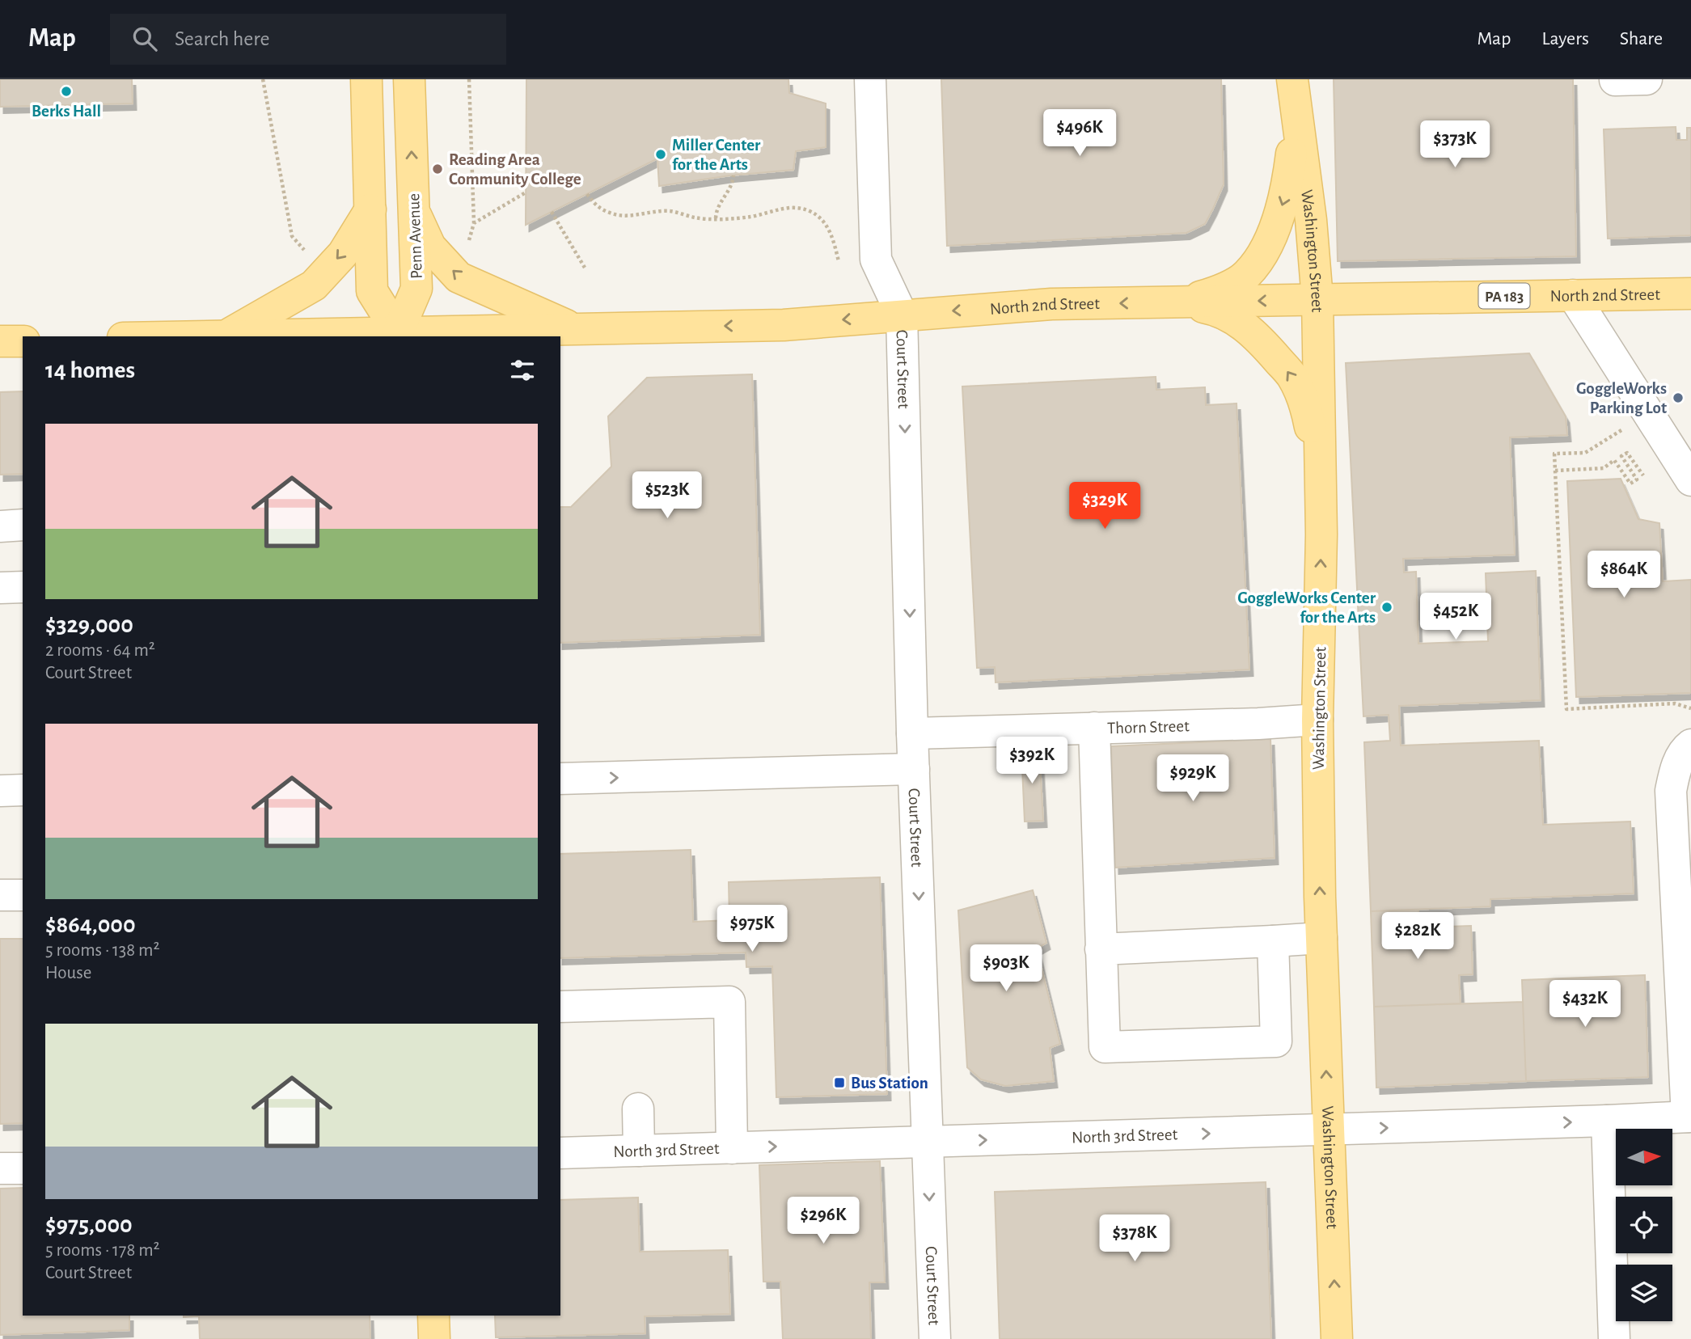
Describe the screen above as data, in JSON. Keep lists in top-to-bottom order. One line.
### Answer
{"streets":{"main road":["Penn Avenue","Washington Street","North 2nd Street","PA 183"],"street":["Court Street","Thorn Street","North 3rd Street"]},"crossings":[["Penn Avenue","North 2nd Street"],["Washington Street","North 2nd Street"],["Washington Street","Thorn Street"],["Washington Street","North 3rd Street"],["North 2nd Street","Court Street"],["Court Street","Thorn Street"],["Court Street","North 3rd Street"]],"one_way":["Washington Street","North 2nd Street","Court Street","North 3rd Street"],"places":{"other":["Berks Hall","Miller Center for the Arts","Reading Area Community College","GoggleWorks Parking Lot","GoggleWorks Center for the Arts"],"transit":["Bus Station"]},"north":"right","page":{"header":"Map","search":"Search here","nav":["Map","Layers","Share"],"price":["$496K","$373K","$523K","$329K","$864K","$452K","$392K","$929K","$975K","$282K","$903K","$432K","$296K","$378K"],"heading":"14 homes","list":[{"name":"$329,000","note":"2 rooms · 64 m² · Court Street"},{"name":"$864,000","note":"5 rooms · 138 m² · House"},{"name":"$975,000","note":"5 rooms · 178 m² · Court Street"}]}}
